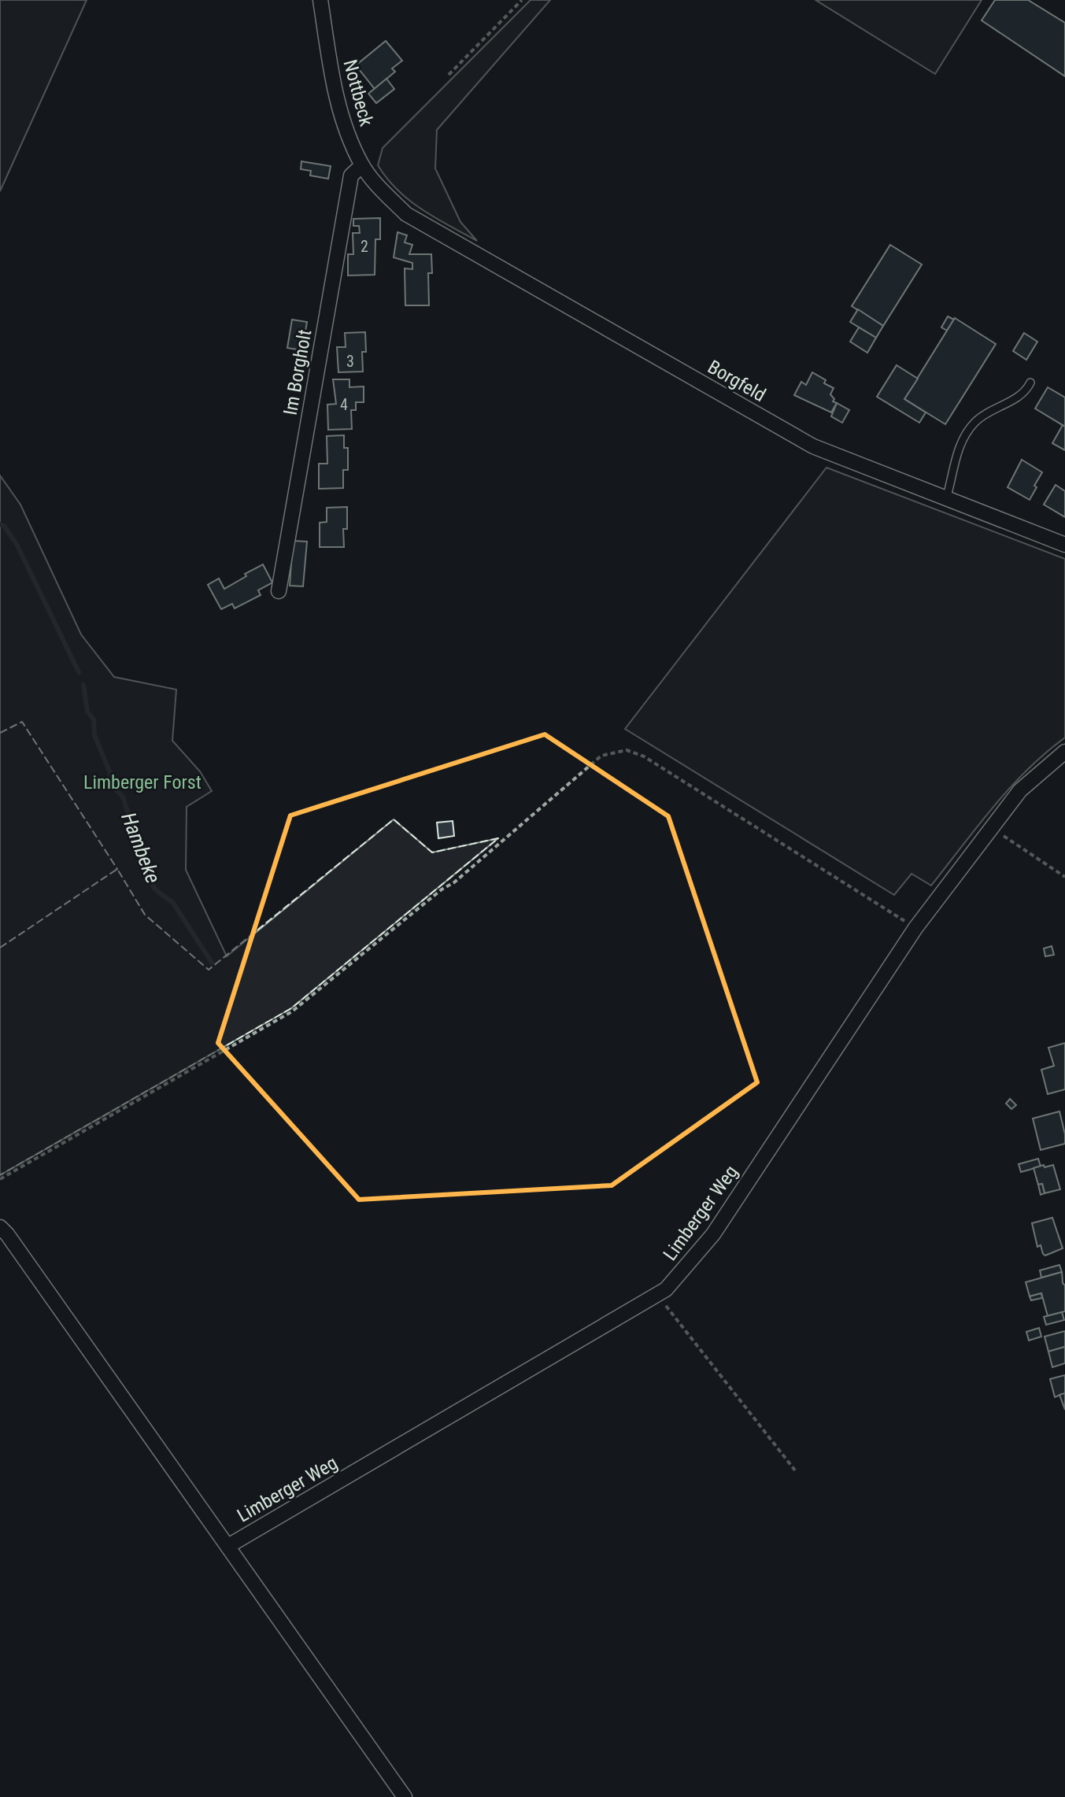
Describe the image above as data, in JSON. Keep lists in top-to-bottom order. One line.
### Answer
{"streets":{"street":["Nottbeck","Im Borgholt","Borgfeld","Limberger Weg"]},"crossings":[["Nottbeck","Im Borgholt"],["Nottbeck","Borgfeld"]],"water":["Hambeke"],"parks":["Limberger Forst"],"house_numbers":["2","3","4"]}
